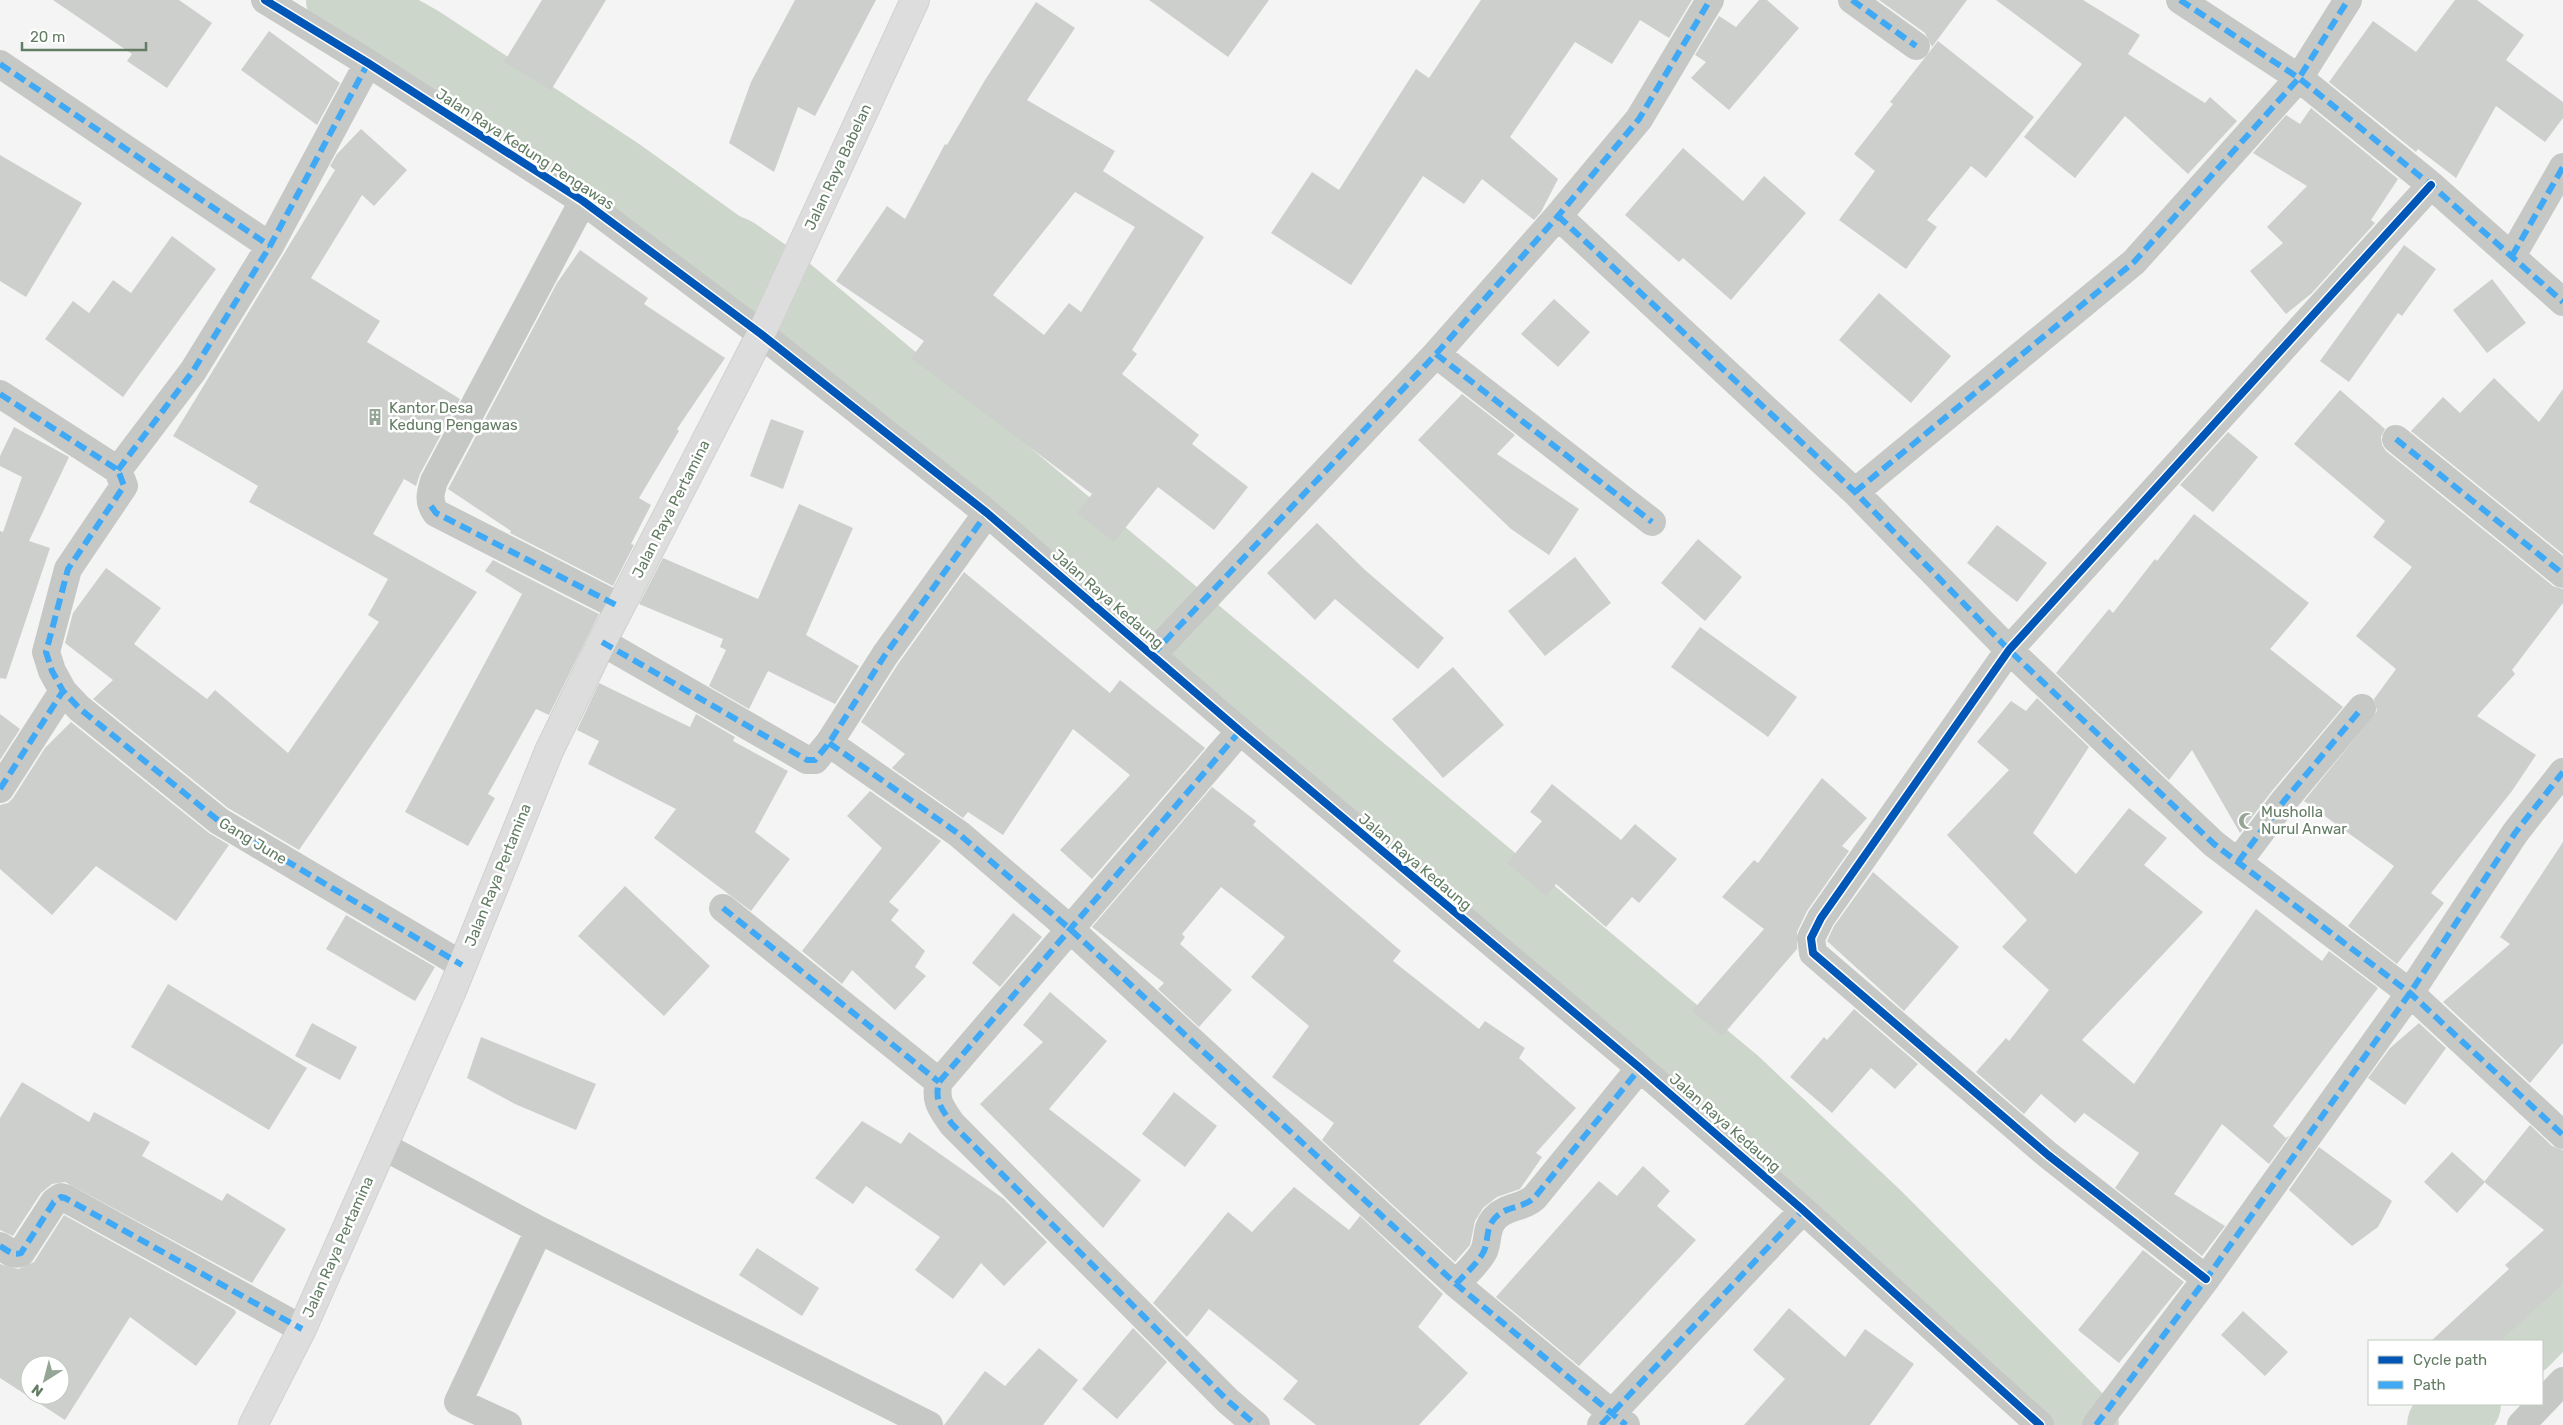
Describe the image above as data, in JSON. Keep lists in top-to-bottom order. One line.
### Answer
{"streets":{"main road":["Jalan Raya Babelan","Jalan Raya Pertamina"],"street":["Jalan Raya Kedung Pengawas","Jalan Raya Kedaung","Gang June"]},"crossings":[["Jalan Raya Kedung Pengawas","Jalan Raya Babelan"],["Jalan Raya Kedung Pengawas","Jalan Raya Pertamina"],["Jalan Raya Kedung Pengawas","Jalan Raya Kedaung"],["Jalan Raya Babelan","Jalan Raya Pertamina"],["Jalan Raya Babelan","Jalan Raya Kedaung"],["Jalan Raya Pertamina","Jalan Raya Kedaung"],["Jalan Raya Pertamina","Gang June"]],"places":{"building":["Kantor Desa Kedung Pengawas"],"mosque":["Musholla Nurul Anwar"]},"legend":["Cycle path","Path"],"scale_bar":"20 m","north":"bottom left"}
